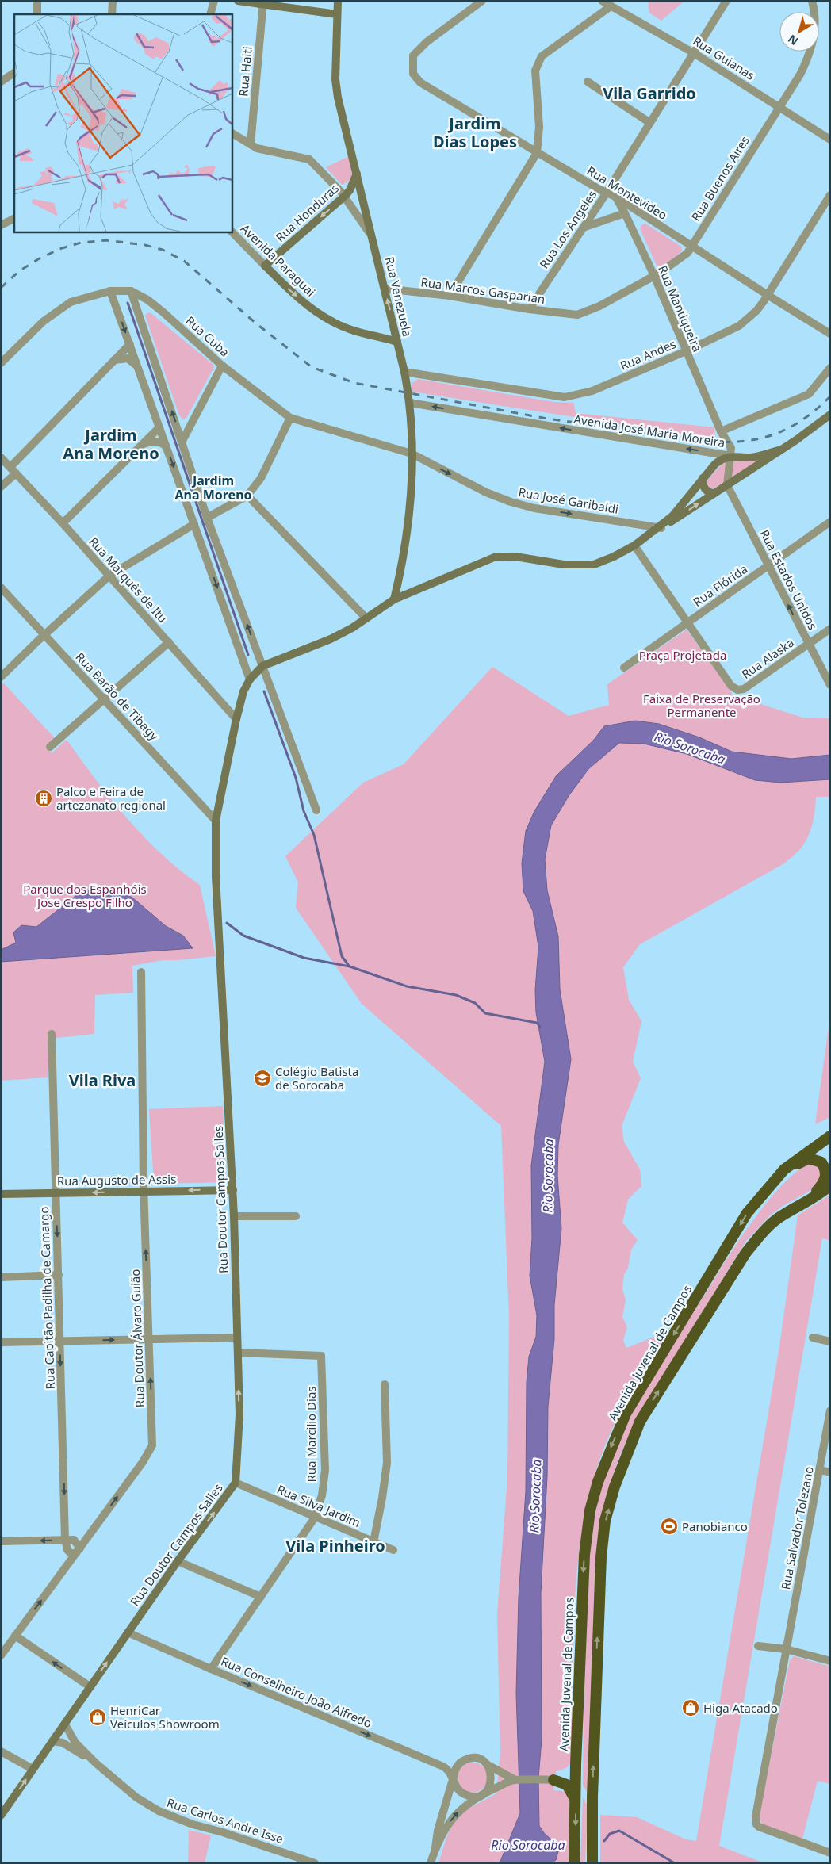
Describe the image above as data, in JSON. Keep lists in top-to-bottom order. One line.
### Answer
{"streets":{"highway":["Avenida Juvenal de Campos"],"main road":["Rua Honduras","Avenida Paraguai","Rua Venezuela","Rua Augusto de Assis","Rua Doutor Campos Salles"],"street":["Rua Guianas","Rua Haiti","Rua Buenos Aires","Rua Montevideo","Rua Los Angeles","Rua Marcos Gasparian","Rua Mantiqueira","Rua Cuba","Rua Andes","Avenida José Maria Moreira","Rua José Garibaldi","Rua Marquês de Itu","Rua Estados Unidos","Rua Flórida","Rua Alaska","Rua Barão de Tibagy","Rua Capitão Padilha de Camargo","Rua Doutor Álvaro Guião","Rua Marcilio Dias","Rua Silva Jardim","Rua Salvador Tolezano","Rua Conselheiro João Alfredo","Rua Carlos Andre Isse"]},"crossings":[["Rua Guianas","Rua Buenos Aires"],["Rua Guianas","Rua Los Angeles"],["Rua Buenos Aires","Rua Montevideo"],["Rua Buenos Aires","Rua Marcos Gasparian"],["Rua Buenos Aires","Rua Mantiqueira"],["Rua Montevideo","Rua Los Angeles"],["Rua Montevideo","Rua Mantiqueira"],["Rua Montevideo","Rua Andes"],["Rua Honduras","Avenida Paraguai"],["Rua Honduras","Rua Venezuela"],["Rua Los Angeles","Rua Marcos Gasparian"],["Avenida Paraguai","Rua Venezuela"],["Rua Marcos Gasparian","Rua Venezuela"],["Rua Venezuela","Rua Cuba"],["Rua Venezuela","Rua Andes"],["Rua Venezuela","Avenida José Maria Moreira"],["Rua Venezuela","Rua José Garibaldi"],["Rua Venezuela","Rua Doutor Campos Salles"],["Rua Mantiqueira","Rua Andes"],["Rua Mantiqueira","Avenida José Maria Moreira"],["Rua Cuba","Rua José Garibaldi"],["Rua José Garibaldi","Rua Doutor Campos Salles"],["Rua Marquês de Itu","Rua Doutor Campos Salles"],["Rua Estados Unidos","Rua Flórida"],["Rua Estados Unidos","Rua Alaska"],["Rua Flórida","Rua Alaska"],["Rua Barão de Tibagy","Rua Doutor Campos Salles"],["Rua Augusto de Assis","Rua Doutor Campos Salles"],["Rua Augusto de Assis","Rua Capitão Padilha de Camargo"],["Rua Augusto de Assis","Rua Doutor Álvaro Guião"],["Rua Doutor Campos Salles","Rua Marcilio Dias"],["Rua Doutor Campos Salles","Rua Silva Jardim"],["Rua Doutor Campos Salles","Rua Conselheiro João Alfredo"],["Rua Doutor Campos Salles","Rua Carlos Andre Isse"],["Rua Marcilio Dias","Rua Silva Jardim"],["Rua Marcilio Dias","Rua Conselheiro João Alfredo"]],"one_way":["Rua Honduras","Avenida Paraguai","Avenida José Maria Moreira","Rua José Garibaldi","Rua Estados Unidos","Rua Augusto de Assis","Rua Capitão Padilha de Camargo","Rua Doutor Álvaro Guião","Rua Conselheiro João Alfredo"],"districts":["Vila Garrido","Jardim Dias Lopes","Jardim Ana Moreno","Jardim Ana Moreno","Vila Riva","Vila Pinheiro"],"water":["Rio Sorocaba"],"parks":["Praça Projetada","Faixa de Preservação Permanente","Parque dos Espanhóis Jose Crespo Filho"],"places":{"building":["Palco e Feira de artezanato regional"],"school or university":["Colégio Batista de Sorocaba"],"sports":["Panobianco"],"shop":["Higa Atacado","HenriCar Veículos Showroom"]},"north":"bottom left"}
